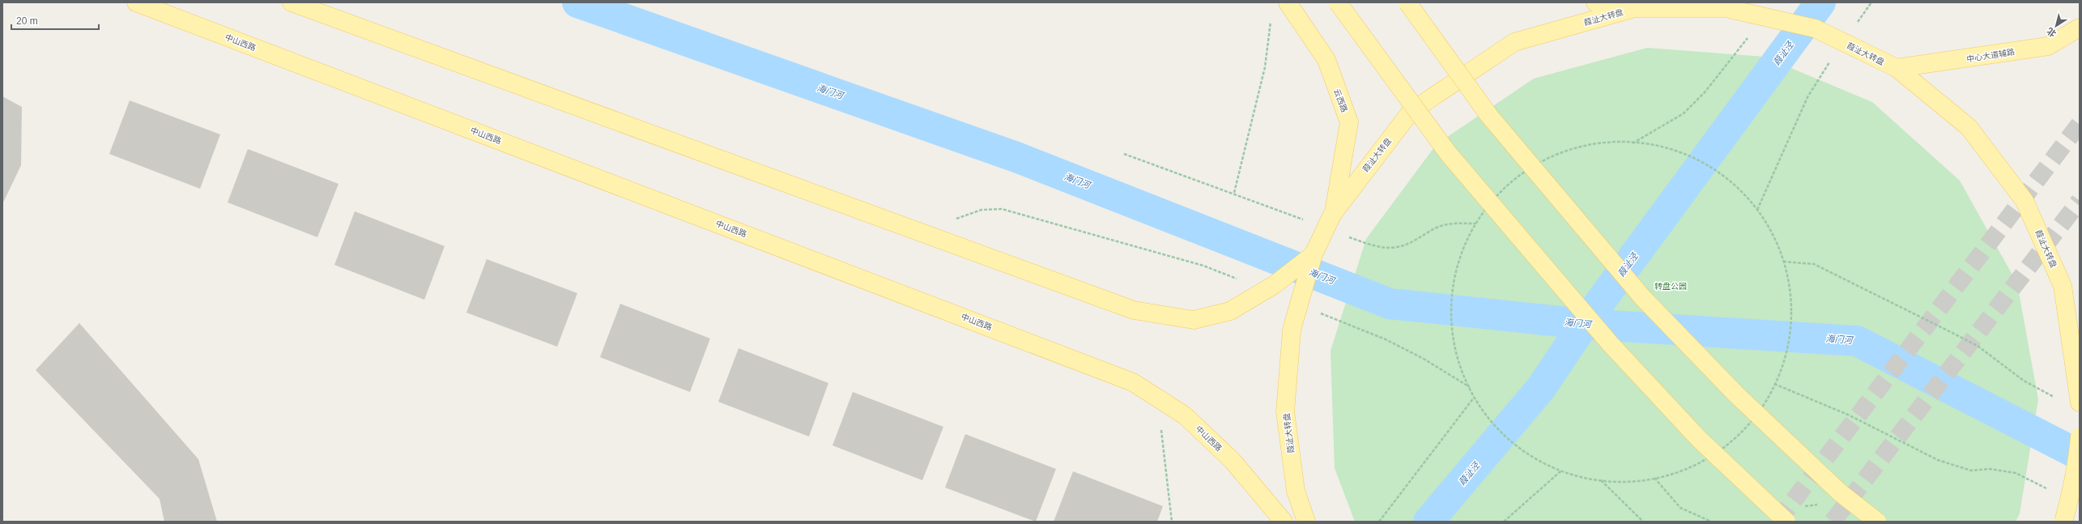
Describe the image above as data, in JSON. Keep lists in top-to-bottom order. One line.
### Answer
{"streets":{"main road":["葭沚大转盘","中山西路","中心大道辅路","云西路"]},"crossings":[["葭沚大转盘","中心大道辅路"],["葭沚大转盘","云西路"]],"water":["葭沚泾","海门河"],"parks":["转盘公园"],"scale_bar":"20 m","north":"bottom left"}
